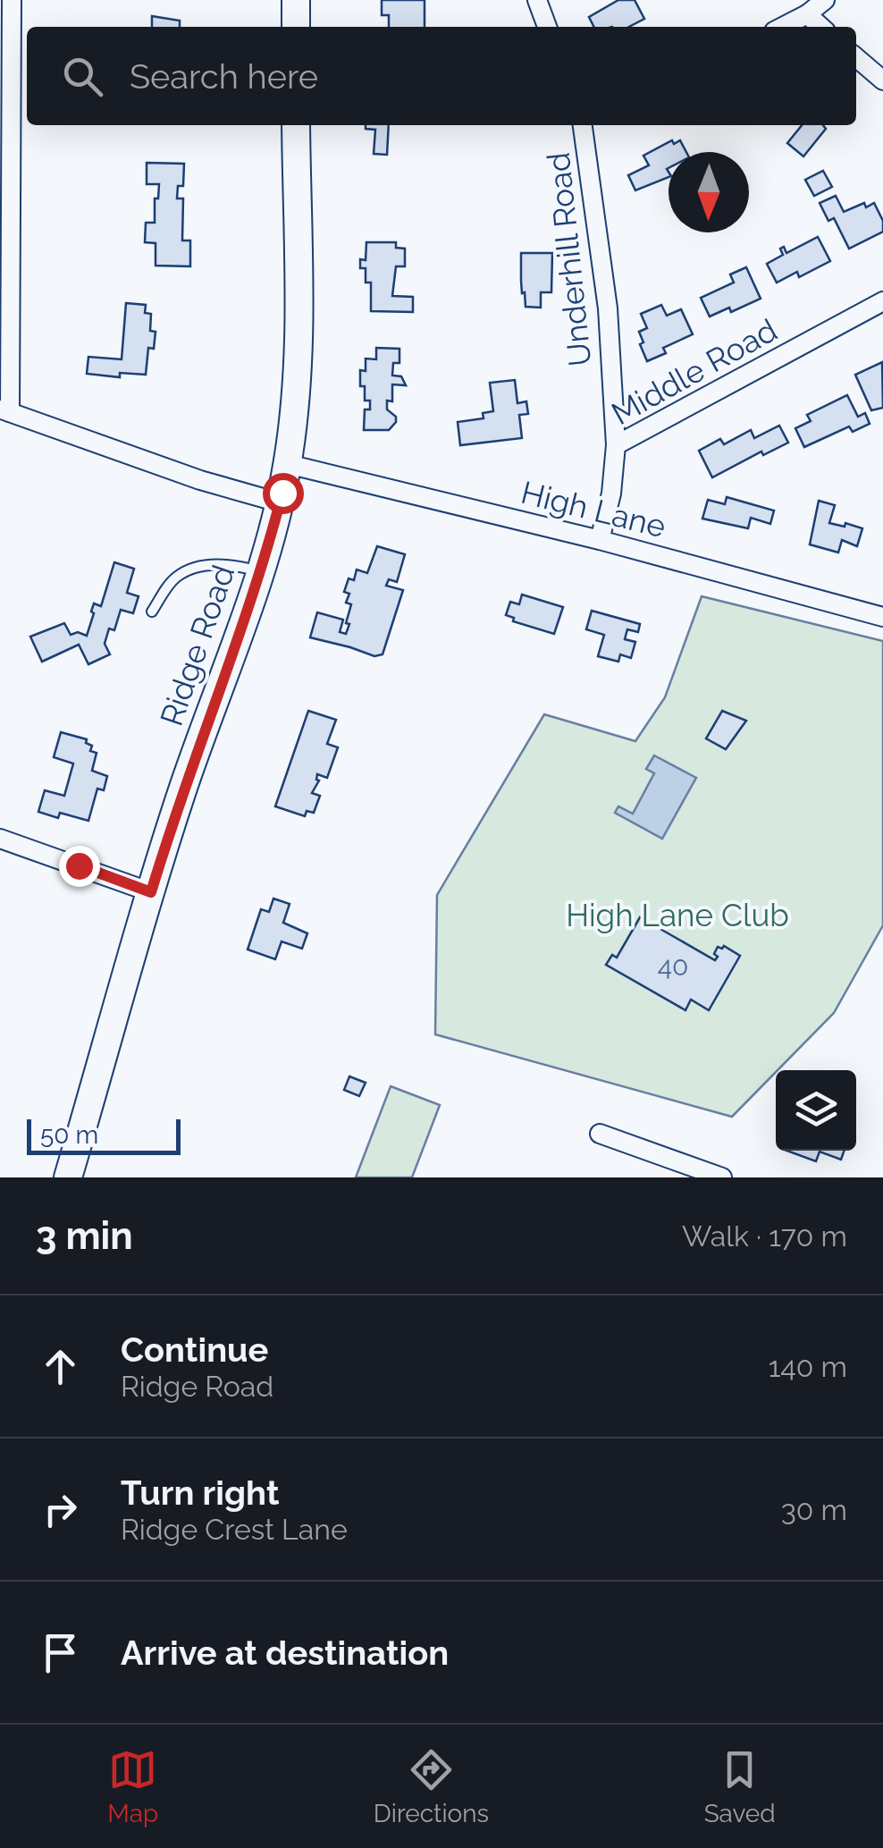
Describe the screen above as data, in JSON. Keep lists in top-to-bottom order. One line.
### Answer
{"streets":{"main road":["Ridge Road"],"street":["Underhill Road","Middle Road","High Lane"]},"crossings":[["Underhill Road","Middle Road"],["Middle Road","High Lane"],["High Lane","Ridge Road"]],"parks":["High Lane Club"],"house_numbers":["40"],"scale_bar":"50 m","north":"bottom","page":{"search":"Search here","scale":"50 m","heading":["3 min","Walk · 170 m"],"list":[["Continue","Ridge Road","140 m"],["Turn right","Ridge Crest Lane","30 m"],"Arrive at destination"],"nav":["Map","Directions","Saved"]}}
